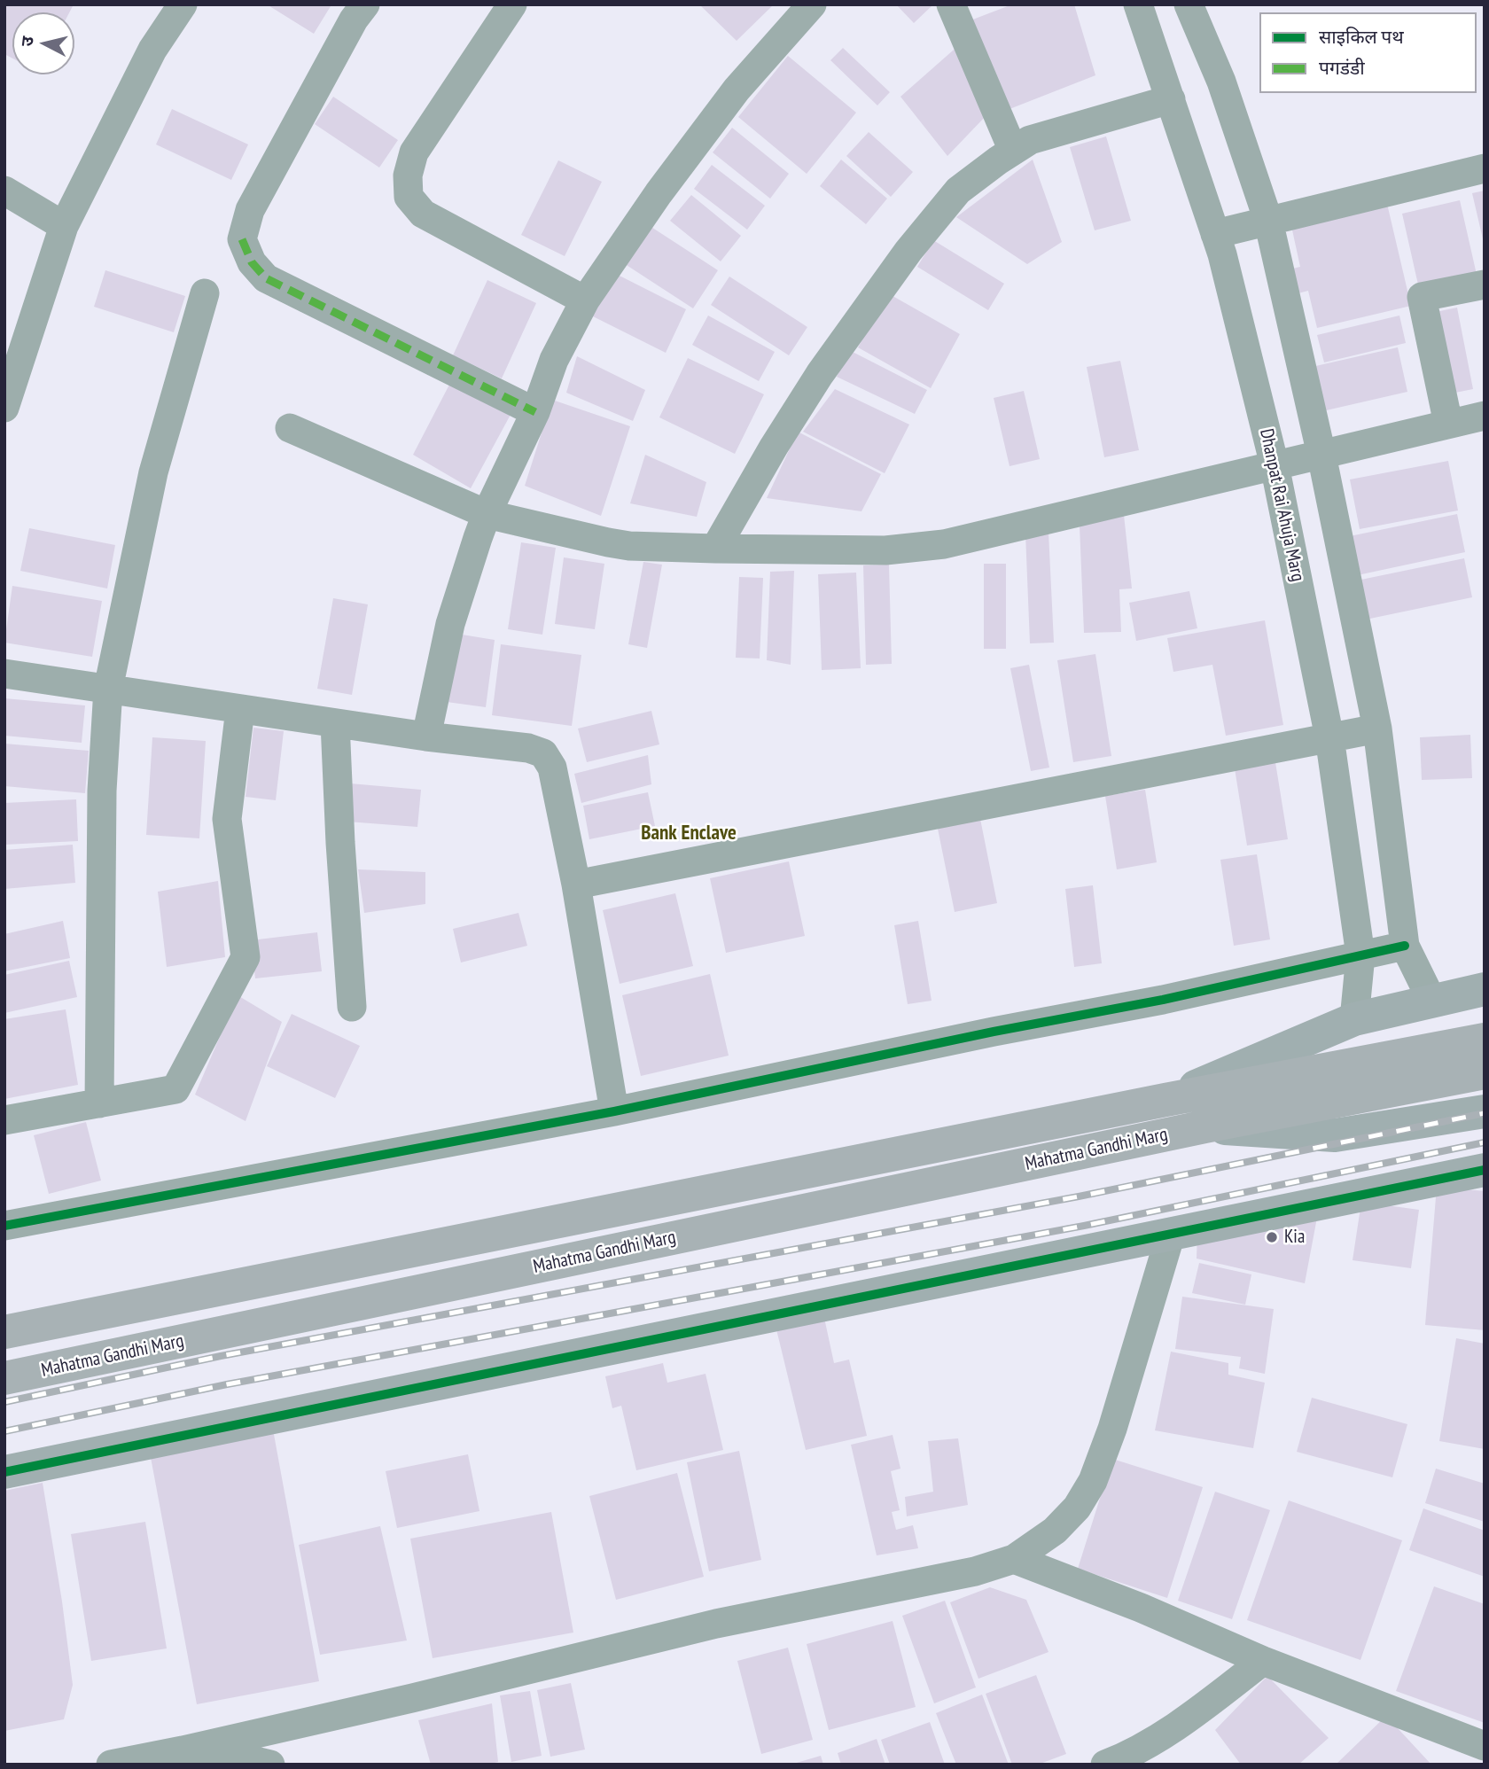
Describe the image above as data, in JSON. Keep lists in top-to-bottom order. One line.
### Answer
{"streets":{"main road":["Mahatma Gandhi Marg"],"street":["Dhanpat Rai Ahuja Marg"]},"crossings":[["Dhanpat Rai Ahuja Marg","Mahatma Gandhi Marg"]],"districts":["Bank Enclave"],"places":["Kia"],"legend":["साइकिल पथ","पगडंडी"],"north":"left"}
